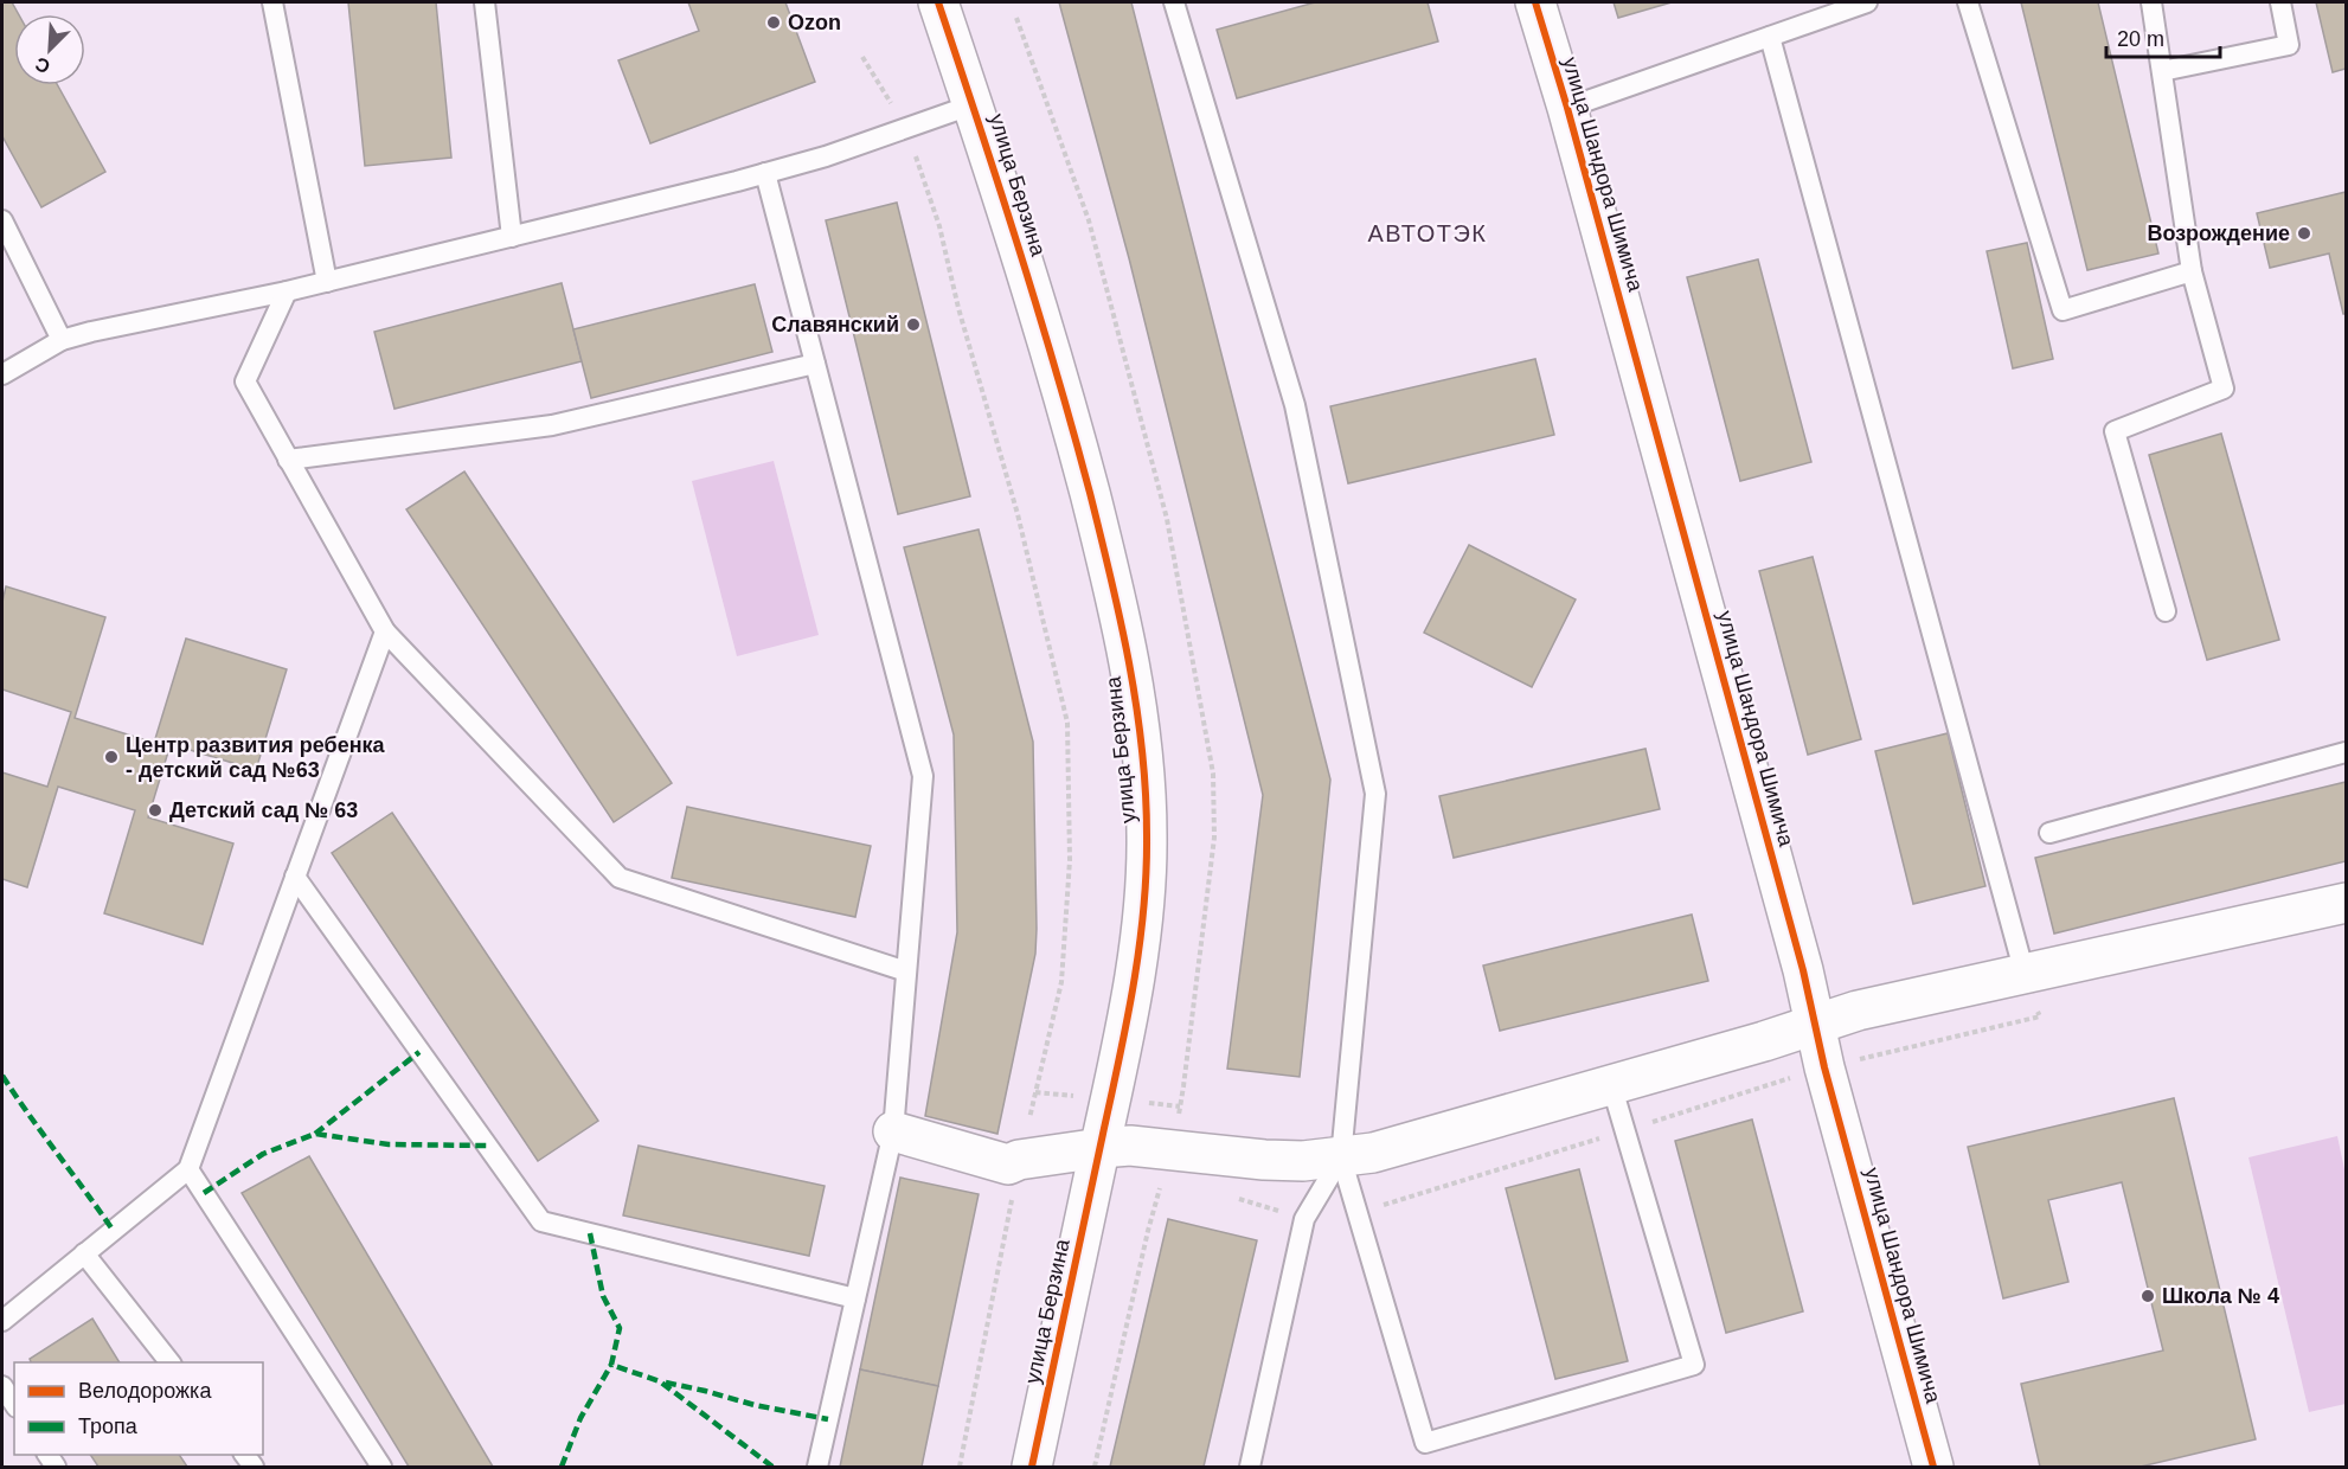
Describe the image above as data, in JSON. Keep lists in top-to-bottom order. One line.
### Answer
{"streets":{"street":["улица Шандора Шимича","улица Берзина"]},"districts":["АВТОТЭК"],"places":["Ozon","Возрождение","Славянский","Центр развития ребенка - детский сад №63","Детский сад № 63","Школа № 4"],"legend":["Велодорожка","Тропа"],"scale_bar":"20 m","north":"bottom left"}
